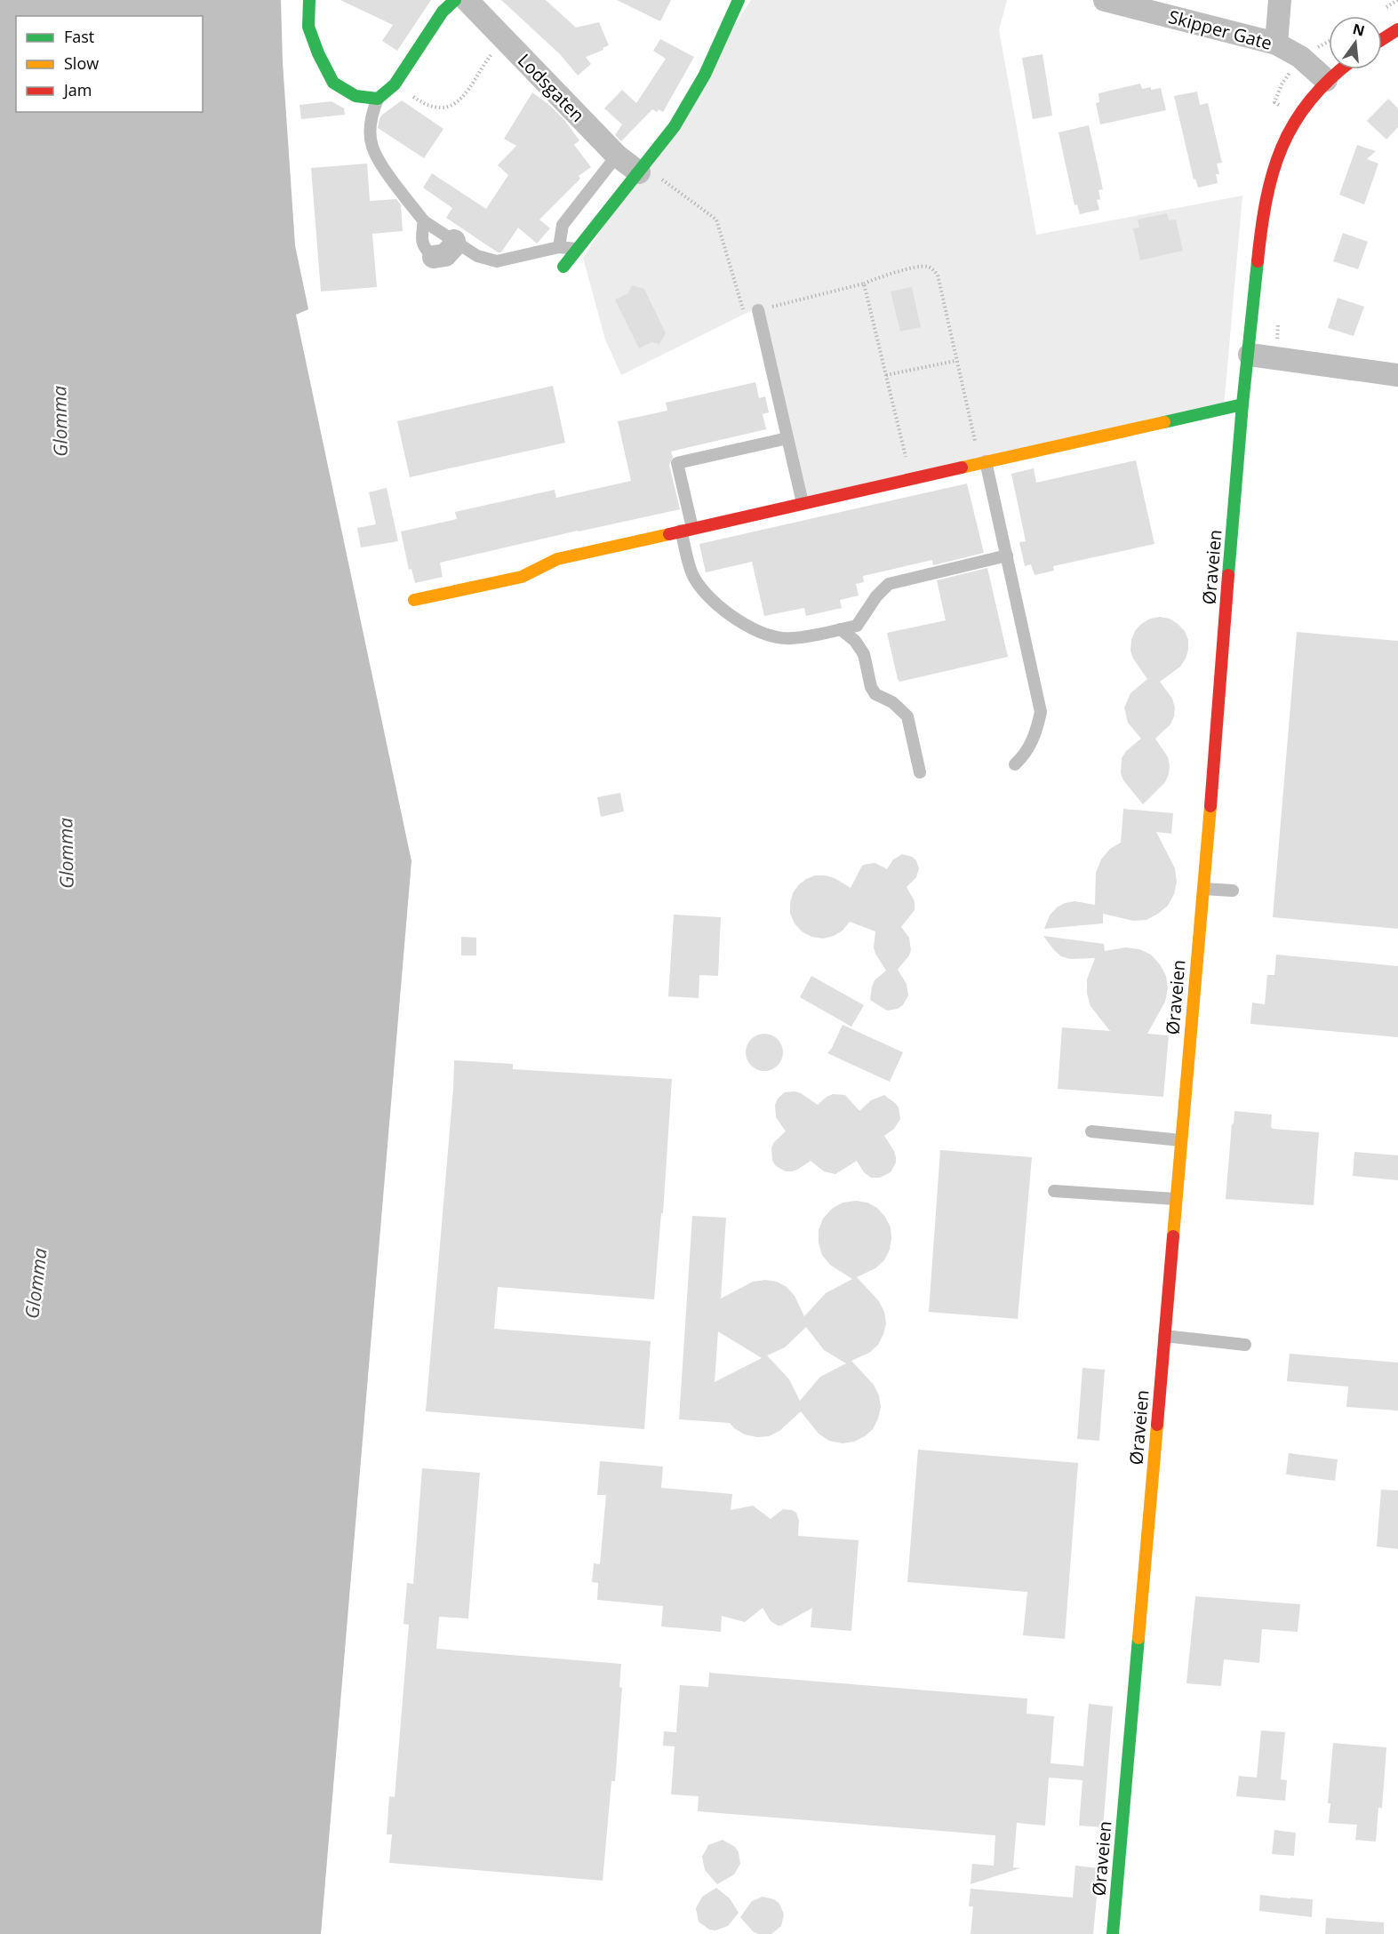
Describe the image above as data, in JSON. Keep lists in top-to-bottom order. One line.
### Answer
{"streets":{"street":["Skipper Gate","Lodsgaten","Øraveien"]},"crossings":[["Skipper Gate","Øraveien"]],"water":["Glomma"],"legend":["Fast","Slow","Jam"],"north":"top"}
